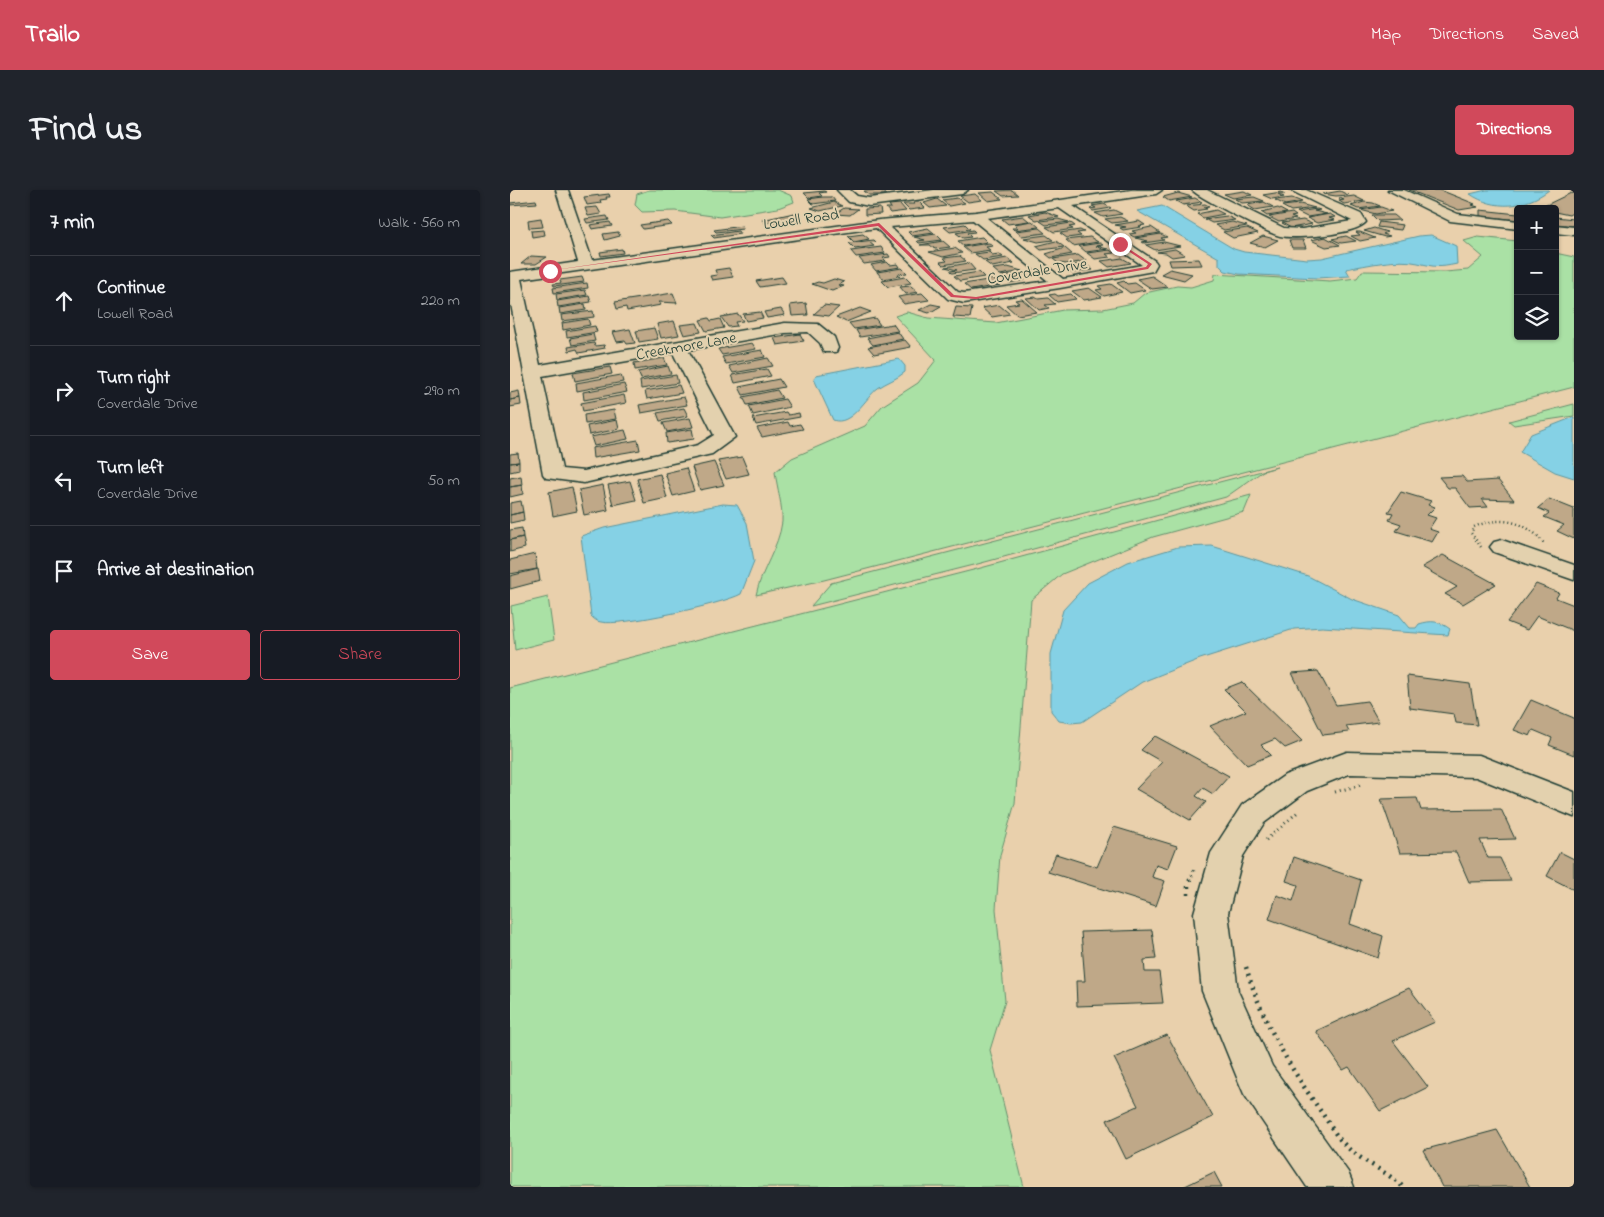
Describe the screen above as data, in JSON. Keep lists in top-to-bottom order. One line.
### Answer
{"streets":{"street":["Lowell Road","Coverdale Drive","Creekmore Lane"]},"crossings":[["Lowell Road","Coverdale Drive"]],"page":{"header":"Trailo","nav":["Map","Directions","Saved"],"title":"Find us","buttons":["Directions",["Save","Share"]],"heading":["7 min","Walk · 560 m"],"map_buttons":["+","−"],"list":[["Continue","Lowell Road","220 m"],["Turn right","Coverdale Drive","290 m"],["Turn left","Coverdale Drive","50 m"],"Arrive at destination"]}}
